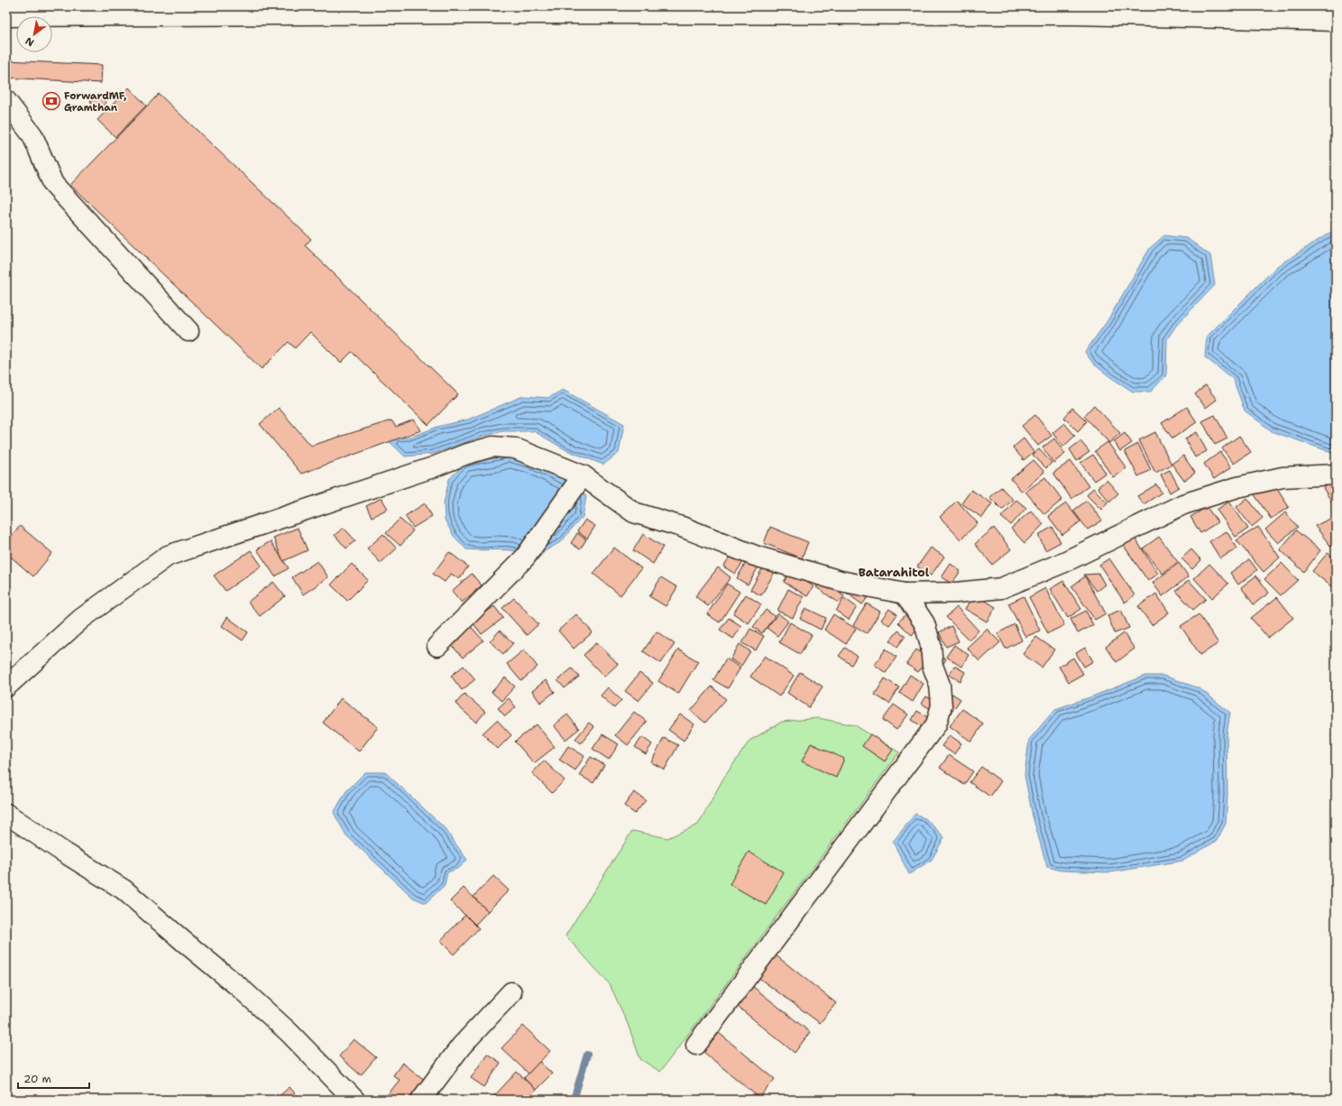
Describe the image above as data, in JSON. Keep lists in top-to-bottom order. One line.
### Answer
{"districts":["Batarahitol"],"places":{"bank":["ForwardMF, Gramthan"]},"scale_bar":"20 m","north":"bottom left"}
